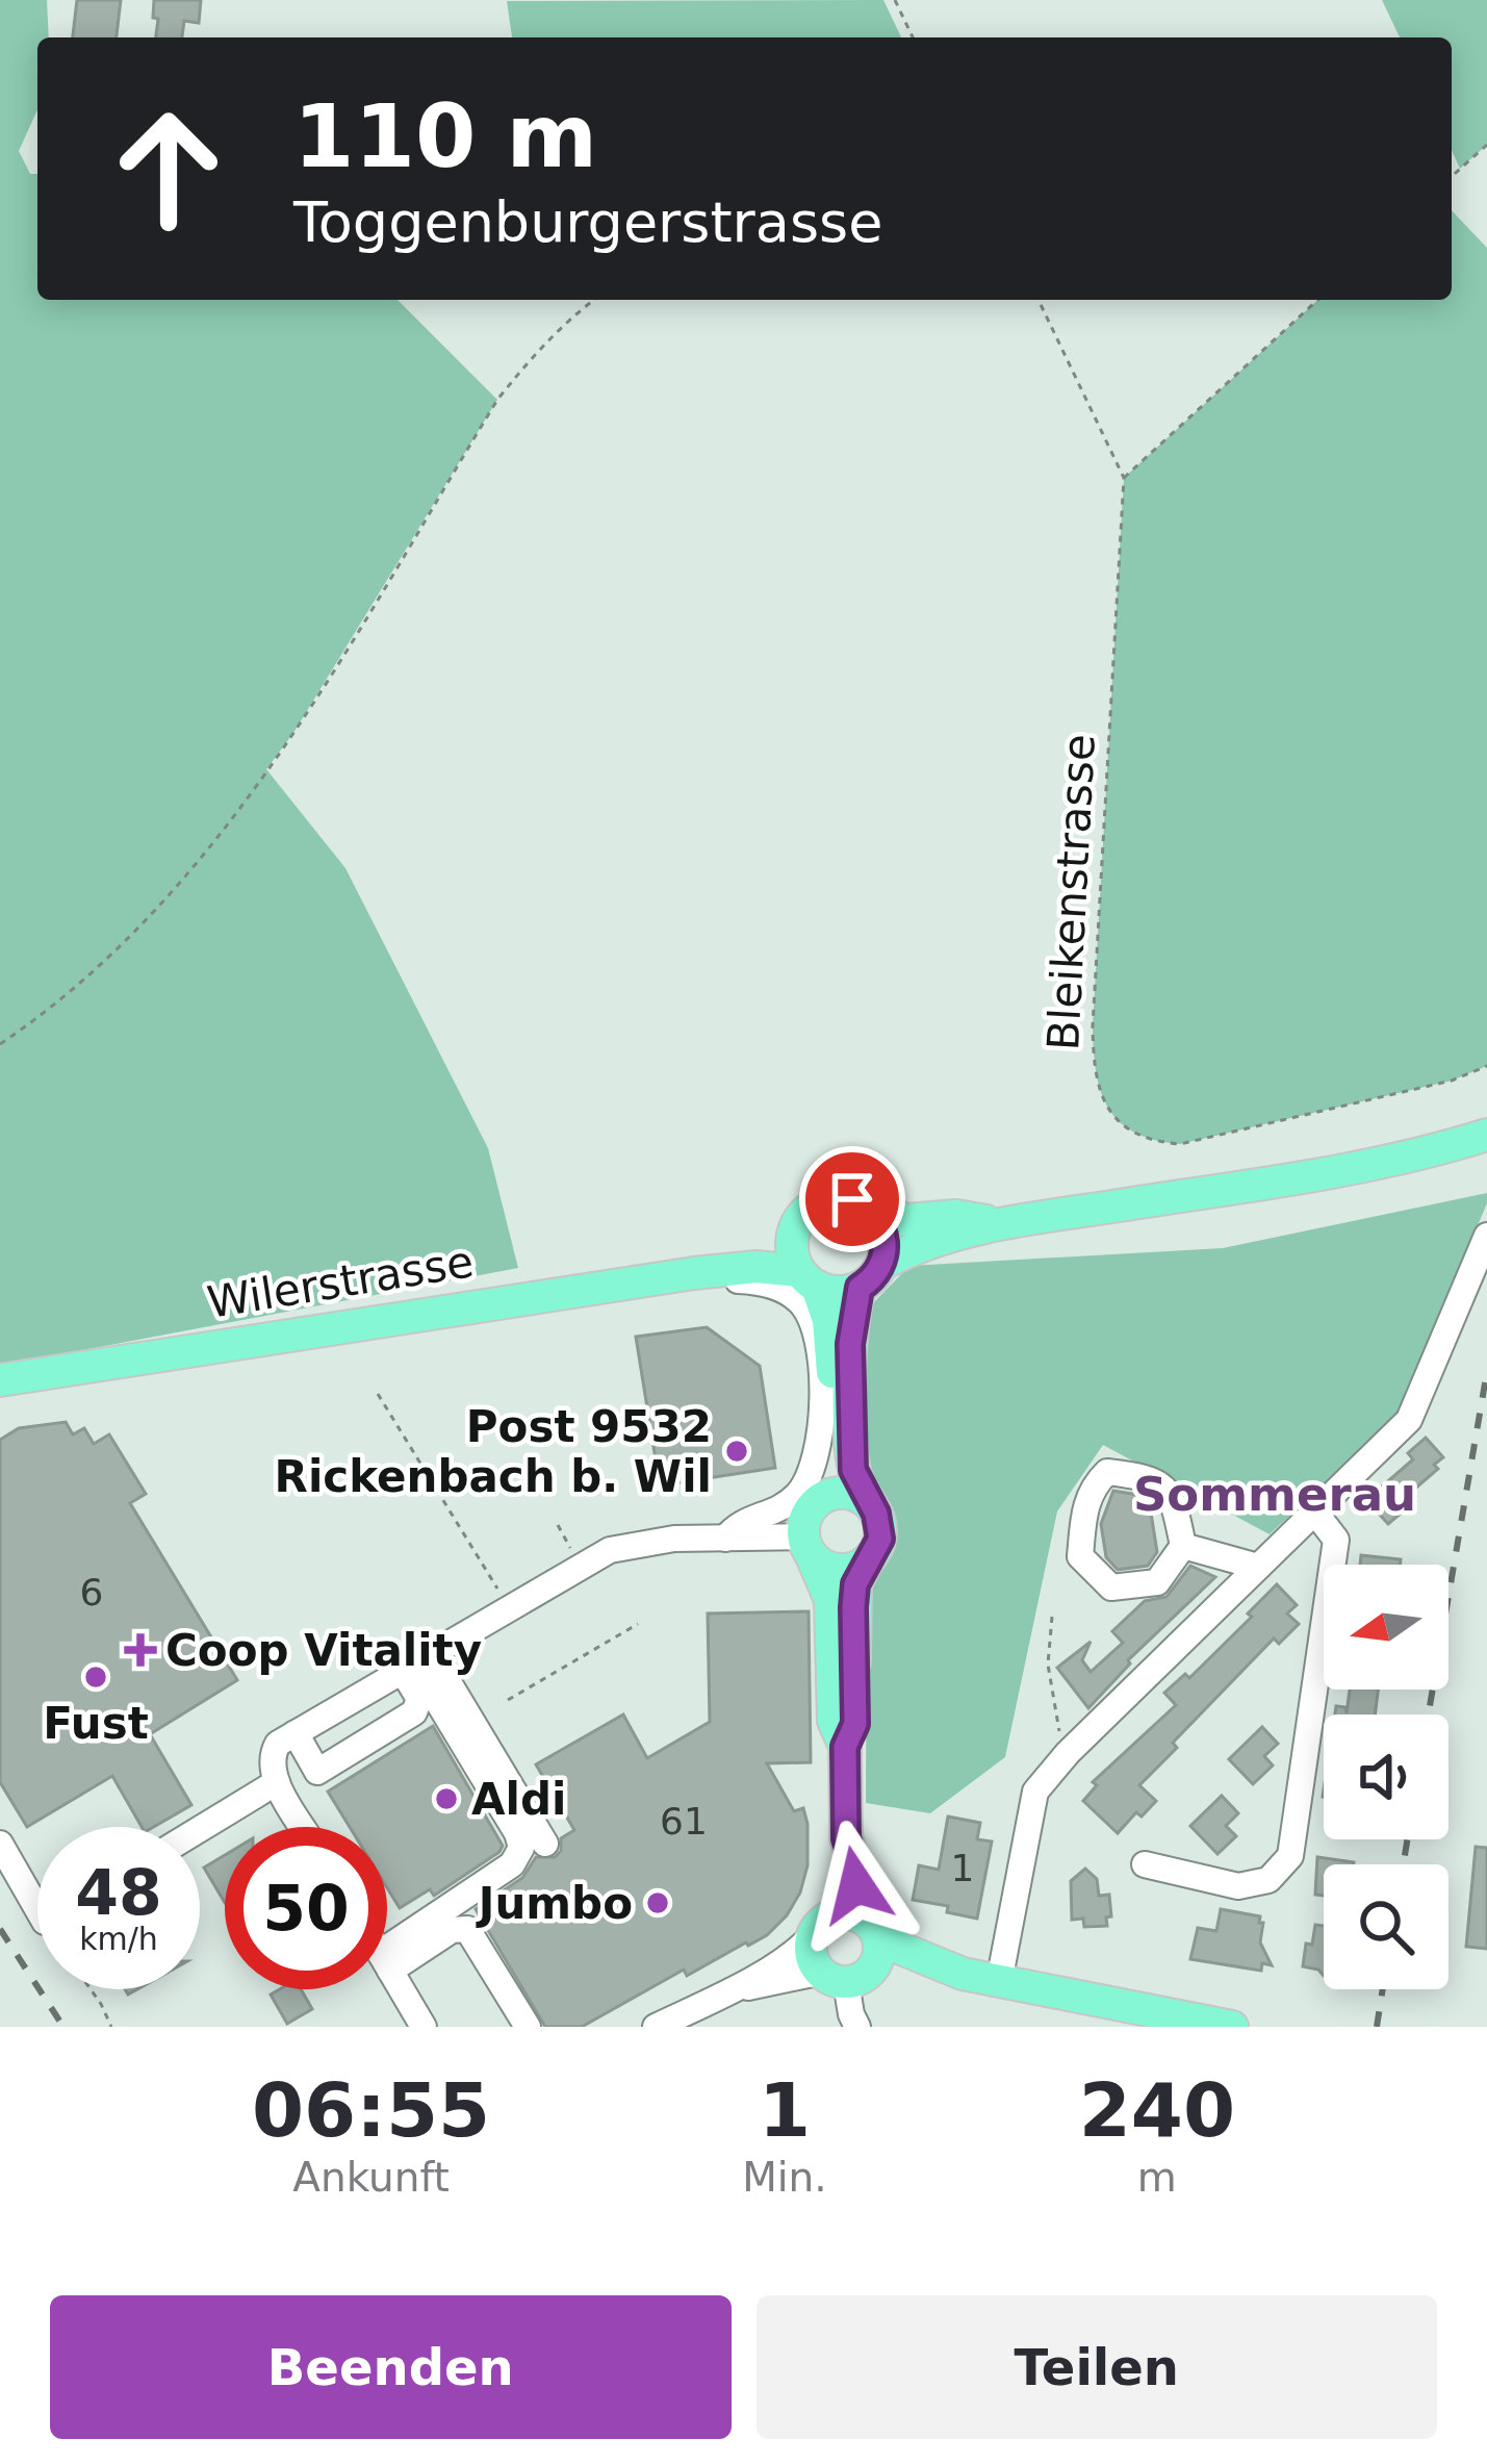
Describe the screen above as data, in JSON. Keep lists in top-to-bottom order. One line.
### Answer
{"streets":{"main road":["Wilerstrasse"],"path":["Bleikenstrasse"]},"districts":["Sommerau"],"places":{"other":["Post 9532 Rickenbach b. Wil","Fust","Aldi","Jumbo"],"health":["Coop Vitality"]},"house_numbers":["6","61","1"],"north":"left","page":{"turn":["110 m","Toggenburgerstrasse"],"speed":"48 km/h","limit":"50","eta":["06:55","Ankunft","1","Min.","240","m"],"buttons":["Beenden","Teilen"]}}
